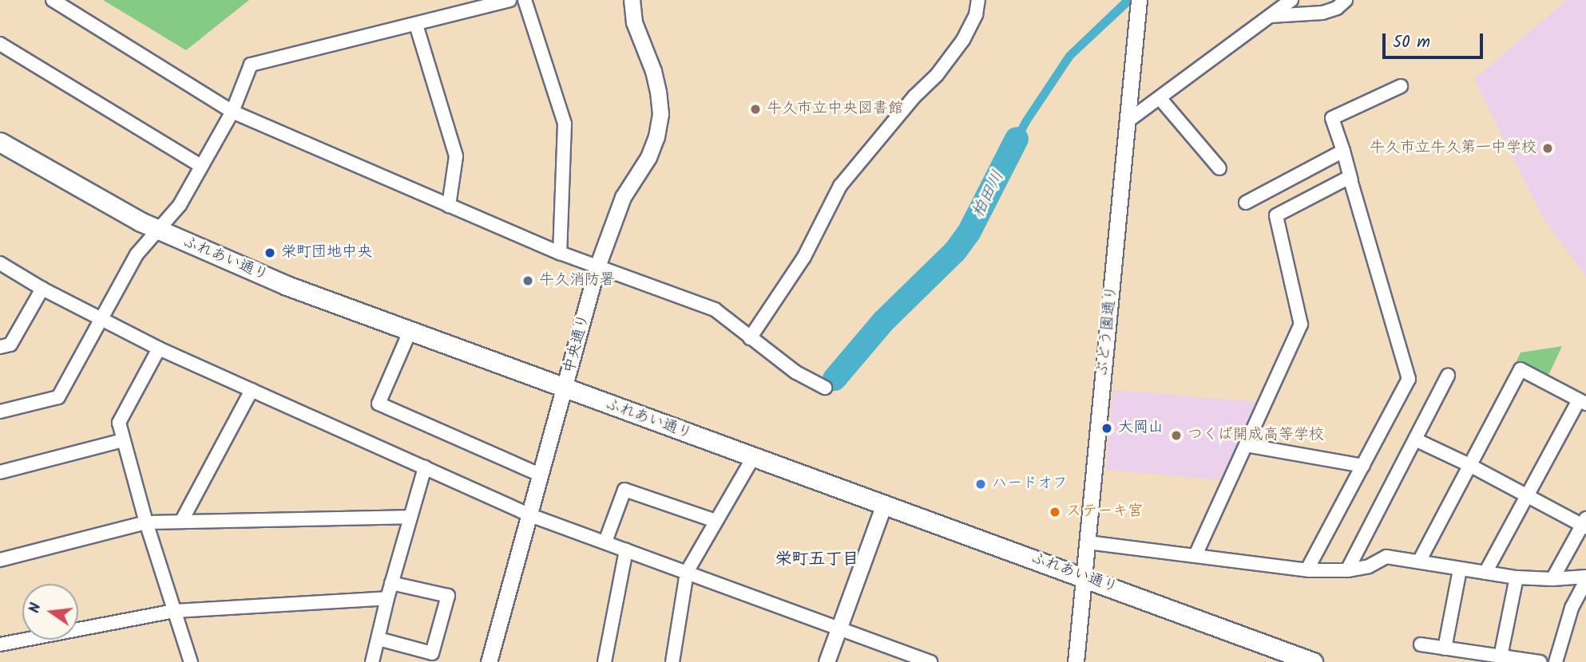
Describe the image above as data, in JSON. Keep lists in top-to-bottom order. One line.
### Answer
{"streets":{"main road":["ふれあい通り"],"street":["ぶどう園通り","中央通り"]},"crossings":[["ふれあい通り","ぶどう園通り"],["ふれあい通り","中央通り"]],"districts":["栄町五丁目"],"water":["柏田川"],"places":["牛久市立中央図書館","牛久市立牛久第一中学校","栄町団地中央","牛久消防署","大岡山","つくば開成高等学校","ハードオフ","ステーキ宮"],"scale_bar":"50 m","north":"left"}
